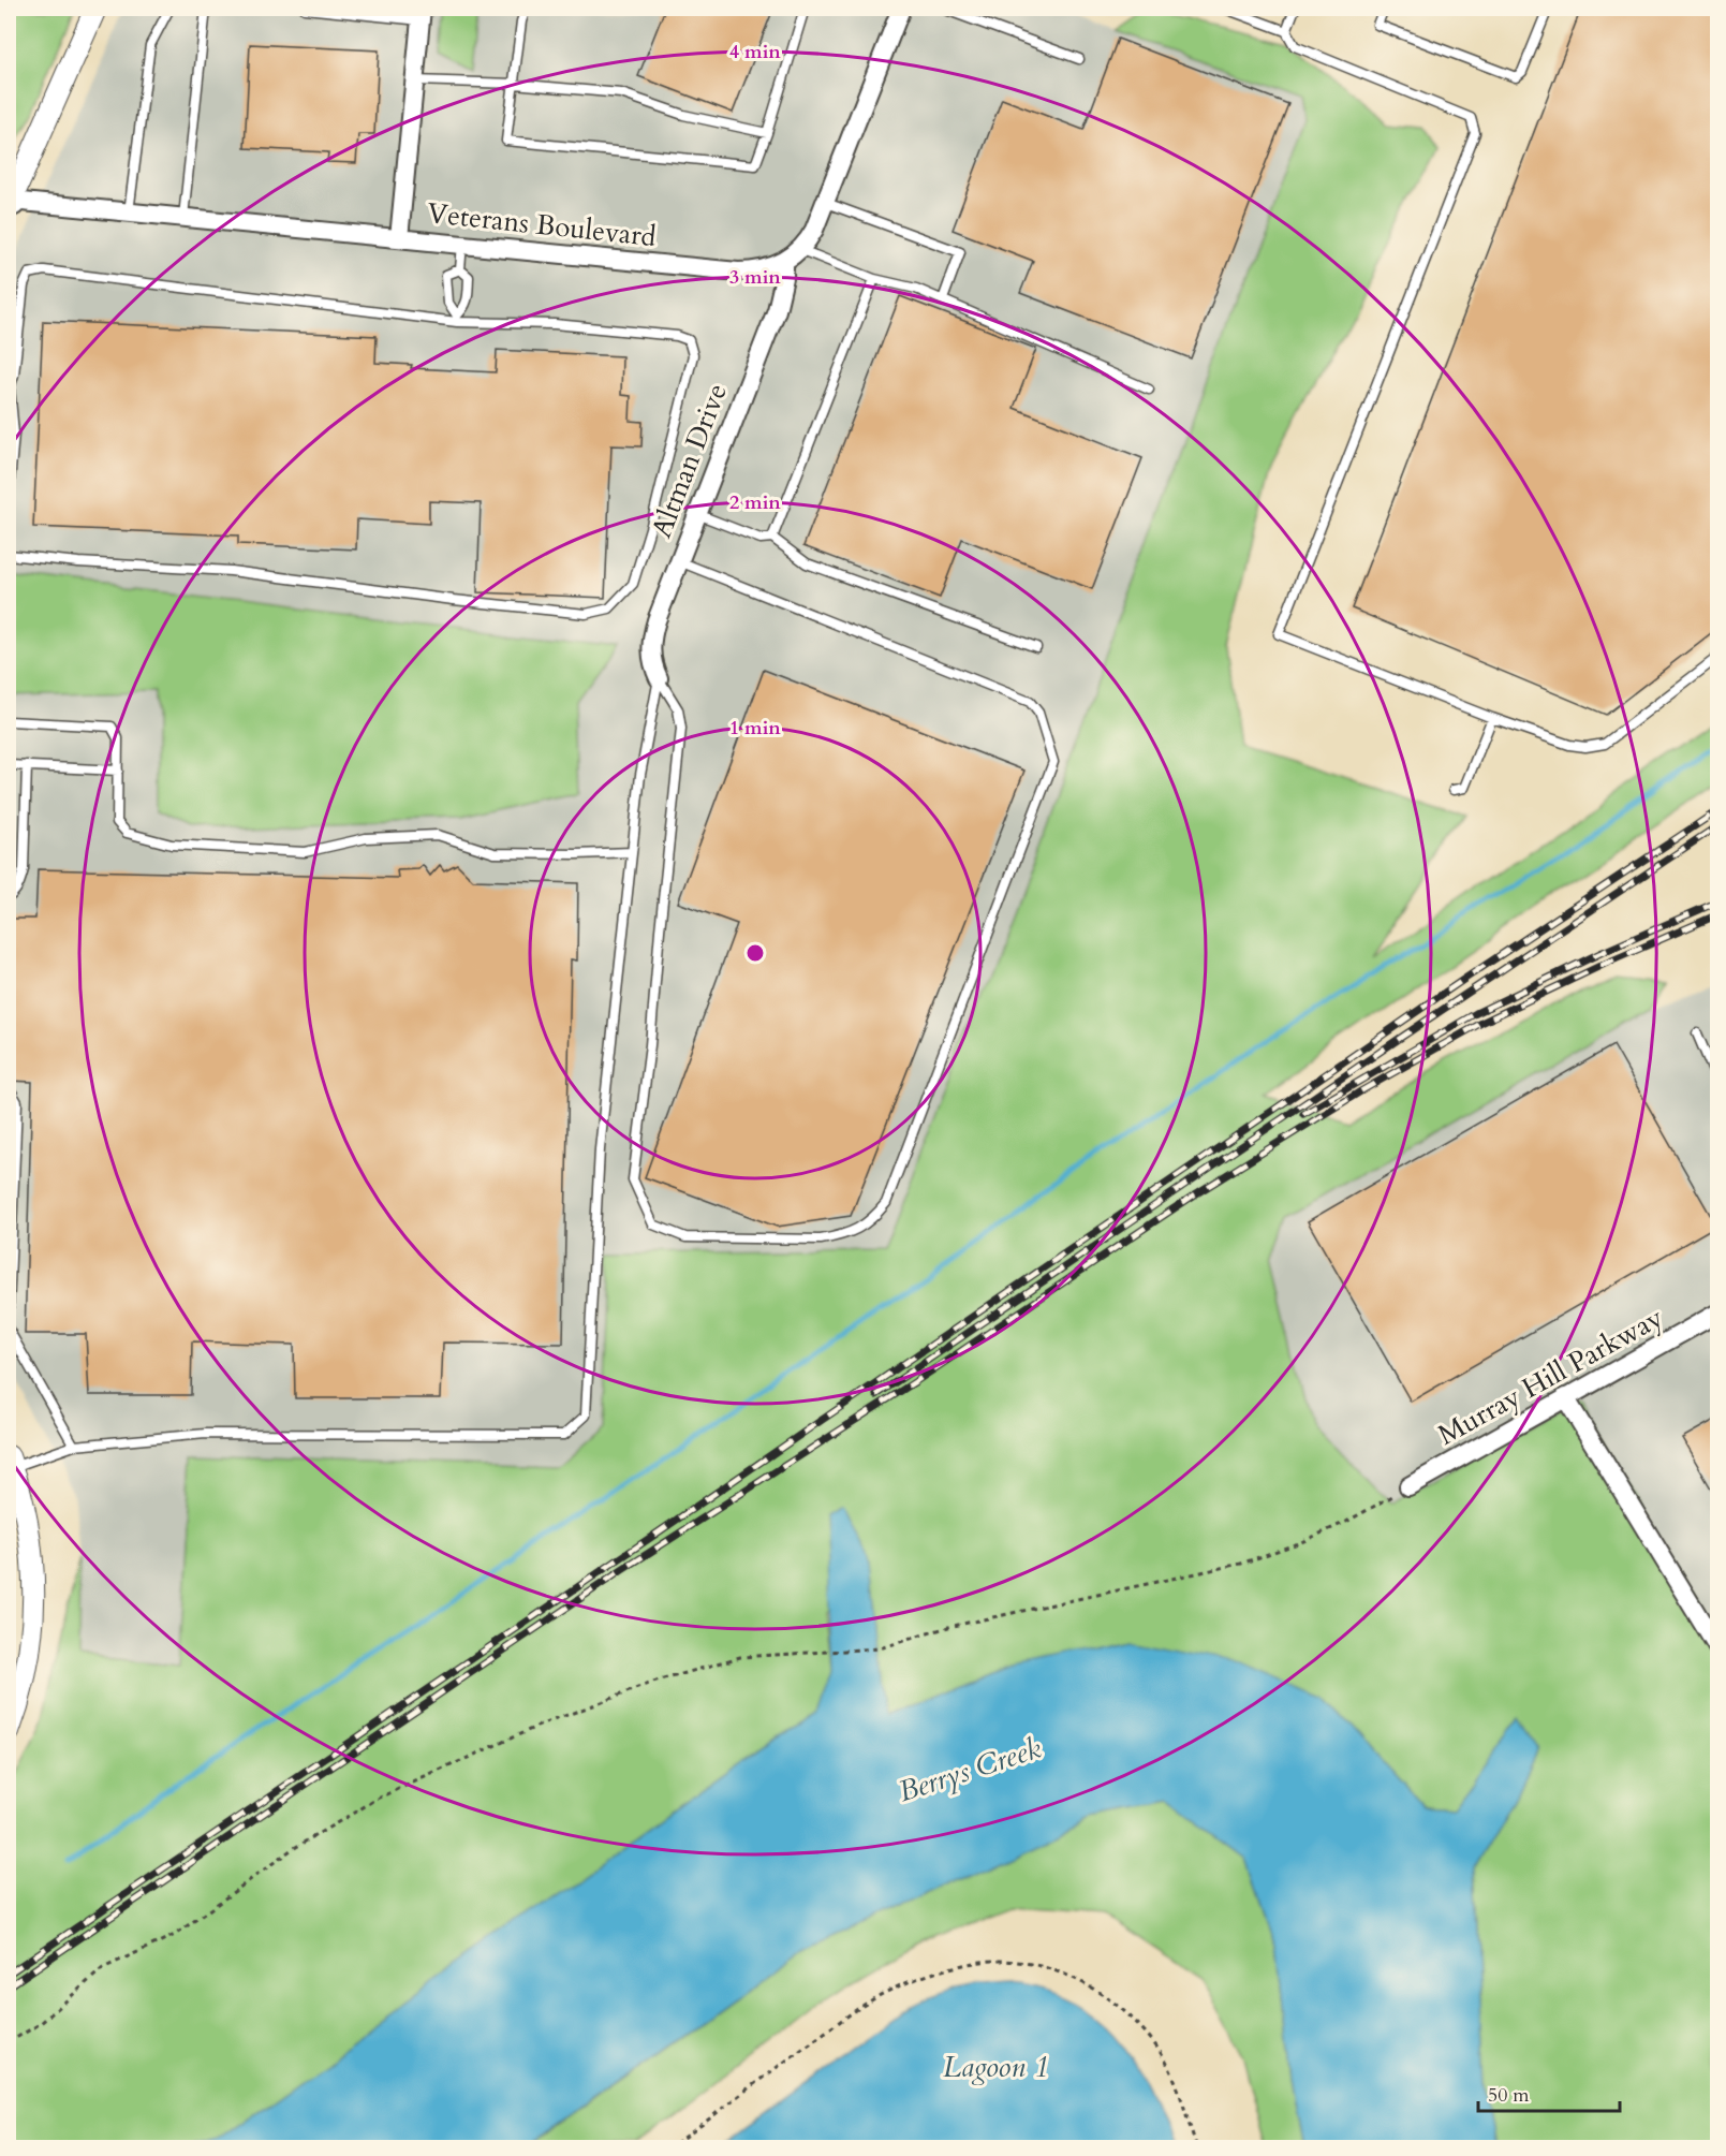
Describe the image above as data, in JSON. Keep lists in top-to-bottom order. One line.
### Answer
{"streets":{"street":["Veterans Boulevard","Altman Drive","Murray Hill Parkway"]},"crossings":[["Veterans Boulevard","Altman Drive"]],"water":["Berrys Creek","Lagoon 1"],"scale_bar":"50 m","rings":["4 min","3 min","2 min","1 min"]}
